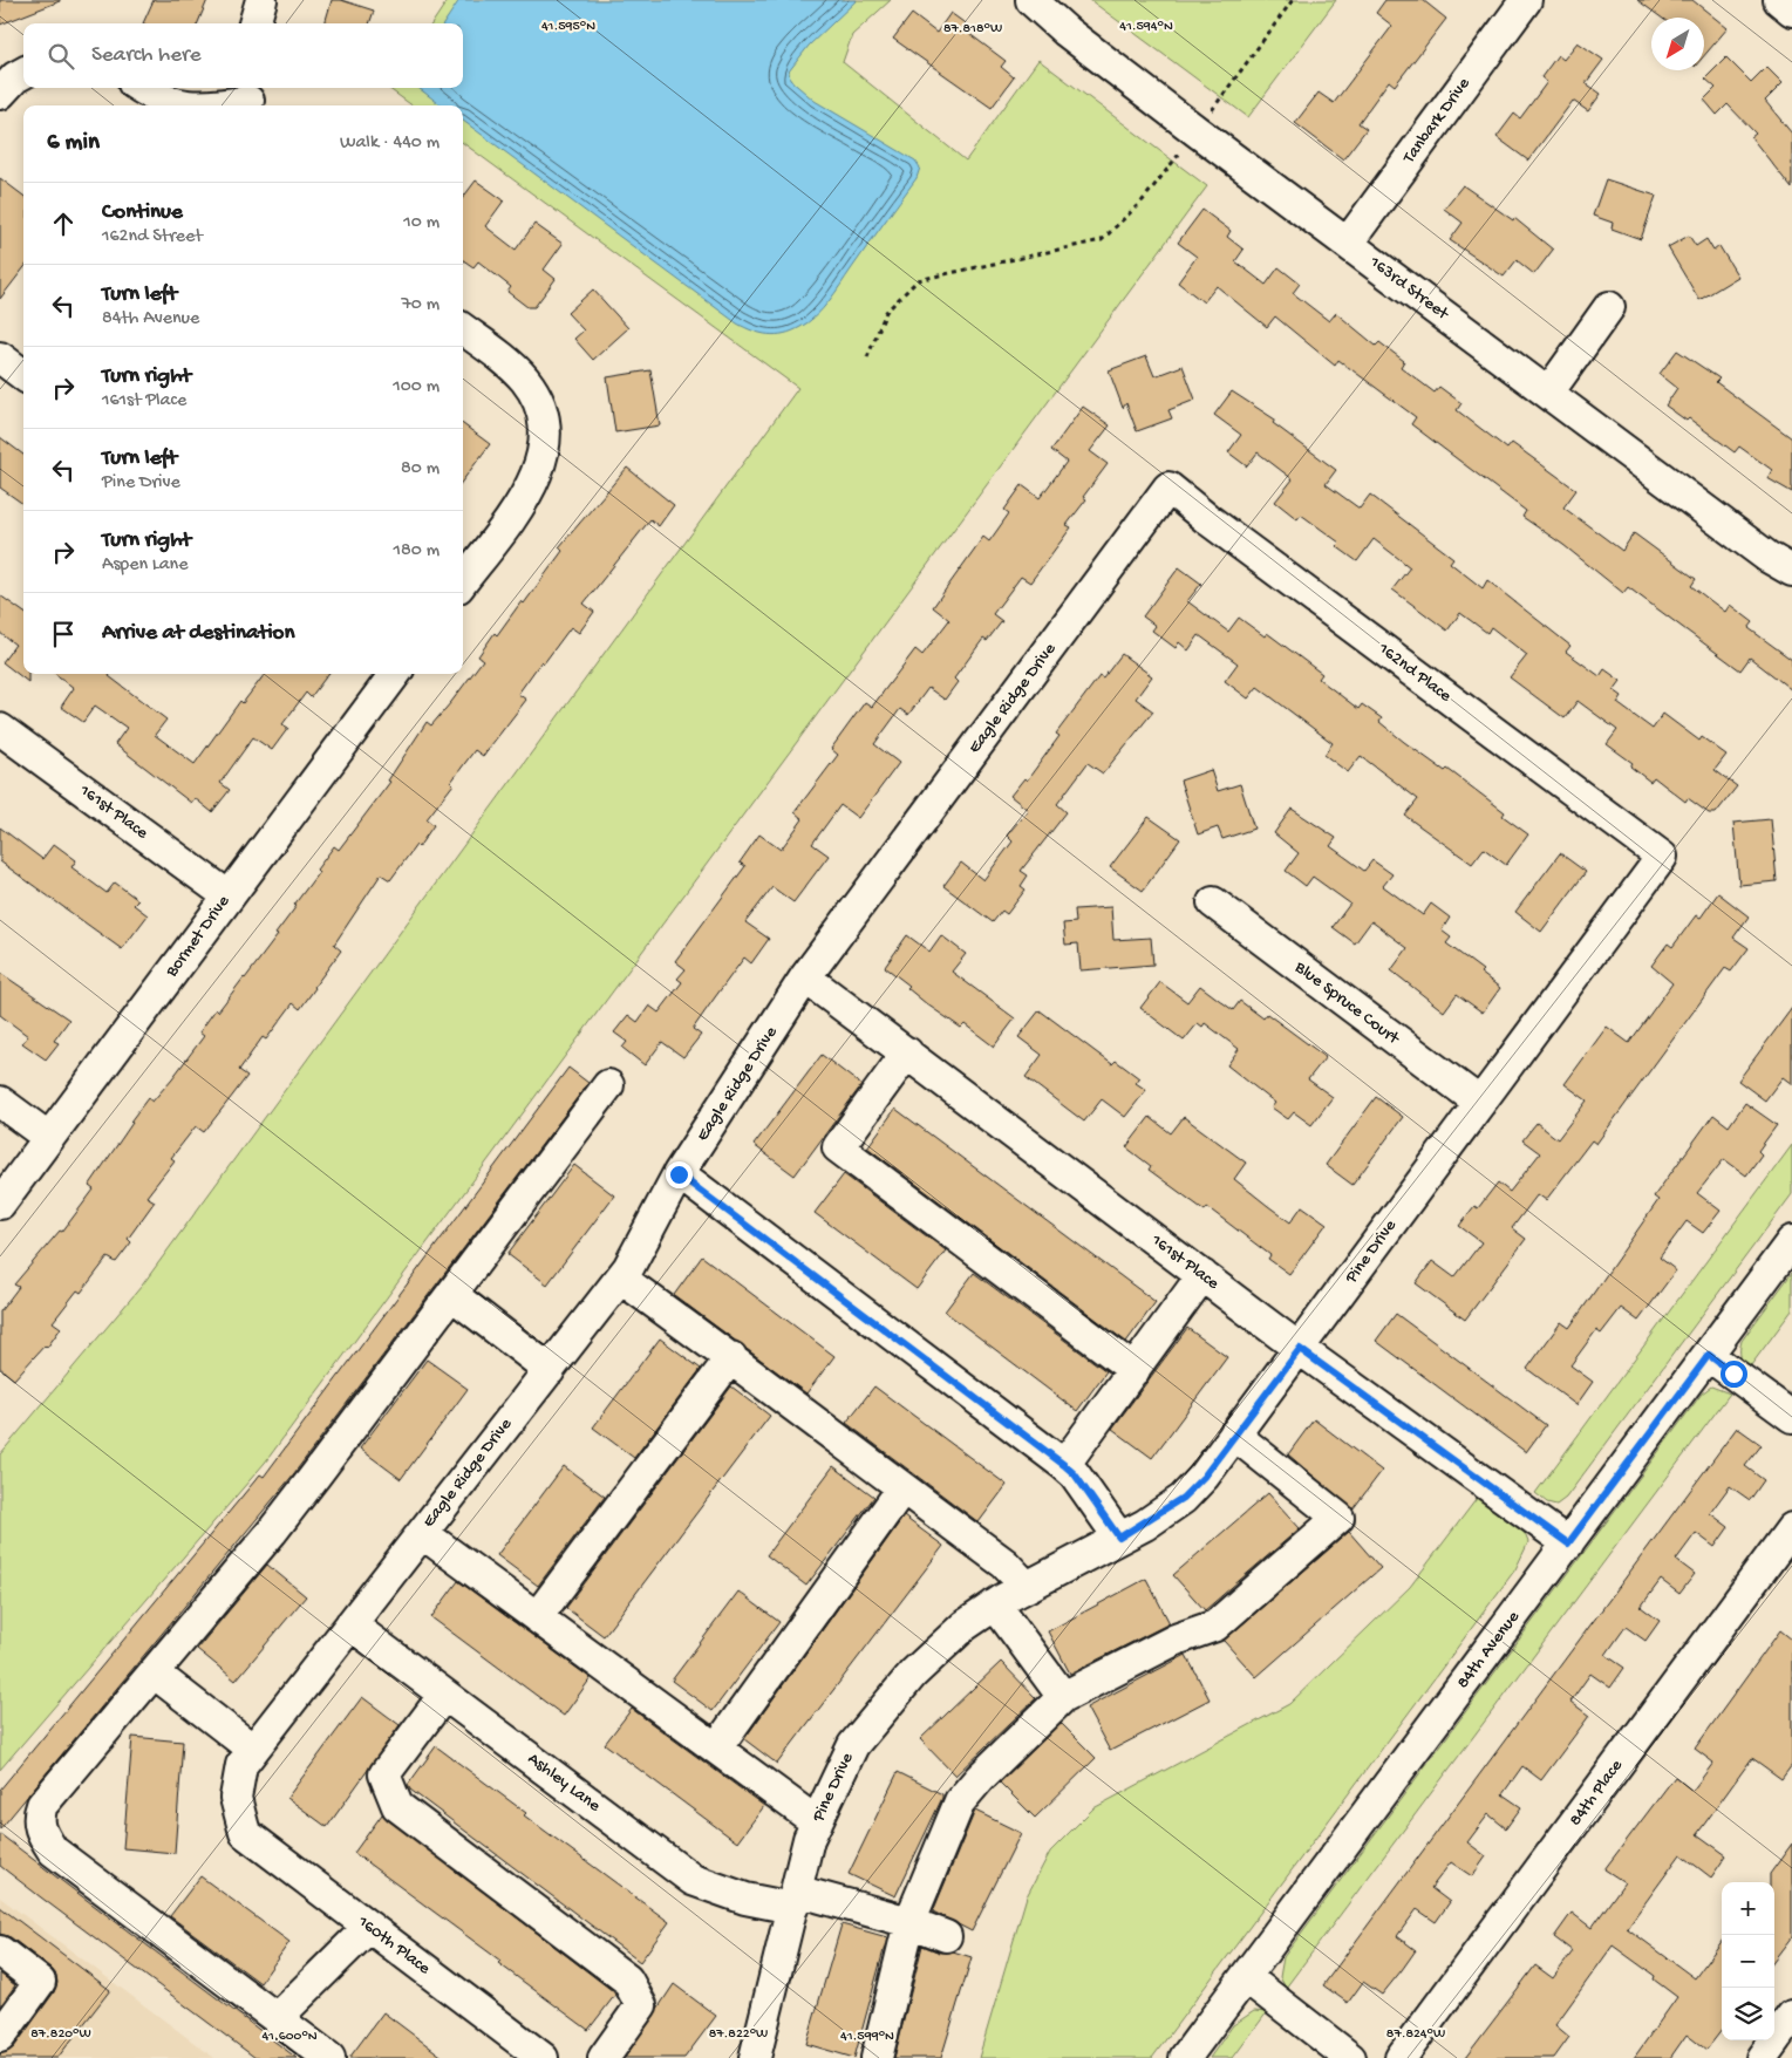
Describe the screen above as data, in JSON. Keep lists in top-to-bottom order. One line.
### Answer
{"streets":{"street":["Tanbark Drive","163rd Street","162nd Place","Eagle Ridge Drive","161st Place","Bormet Drive","Blue Spruce Court","Pine Drive","84th Avenue","Ashley Lane","84th Place","160th Place"]},"crossings":[["Tanbark Drive","163rd Street"],["162nd Place","Eagle Ridge Drive"],["162nd Place","Pine Drive"],["Eagle Ridge Drive","161st Place"],["Eagle Ridge Drive","Ashley Lane"],["Eagle Ridge Drive","160th Place"],["161st Place","Bormet Drive"],["161st Place","Pine Drive"],["161st Place","84th Avenue"],["Blue Spruce Court","Pine Drive"],["Pine Drive","Ashley Lane"]],"north":"bottom left","page":{"search":"Search here","heading":["6 min","Walk · 440 m"],"list":[["Continue","162nd Street","10 m"],["Turn left","84th Avenue","70 m"],["Turn right","161st Place","100 m"],["Turn left","Pine Drive","80 m"],["Turn right","Aspen Lane","180 m"],"Arrive at destination"],"map_buttons":["+","−"]},"coordinates":["41.595°N","41.594°N","87.818°W","87.820°W","87.822°W","87.824°W","41.600°N","41.599°N"]}
